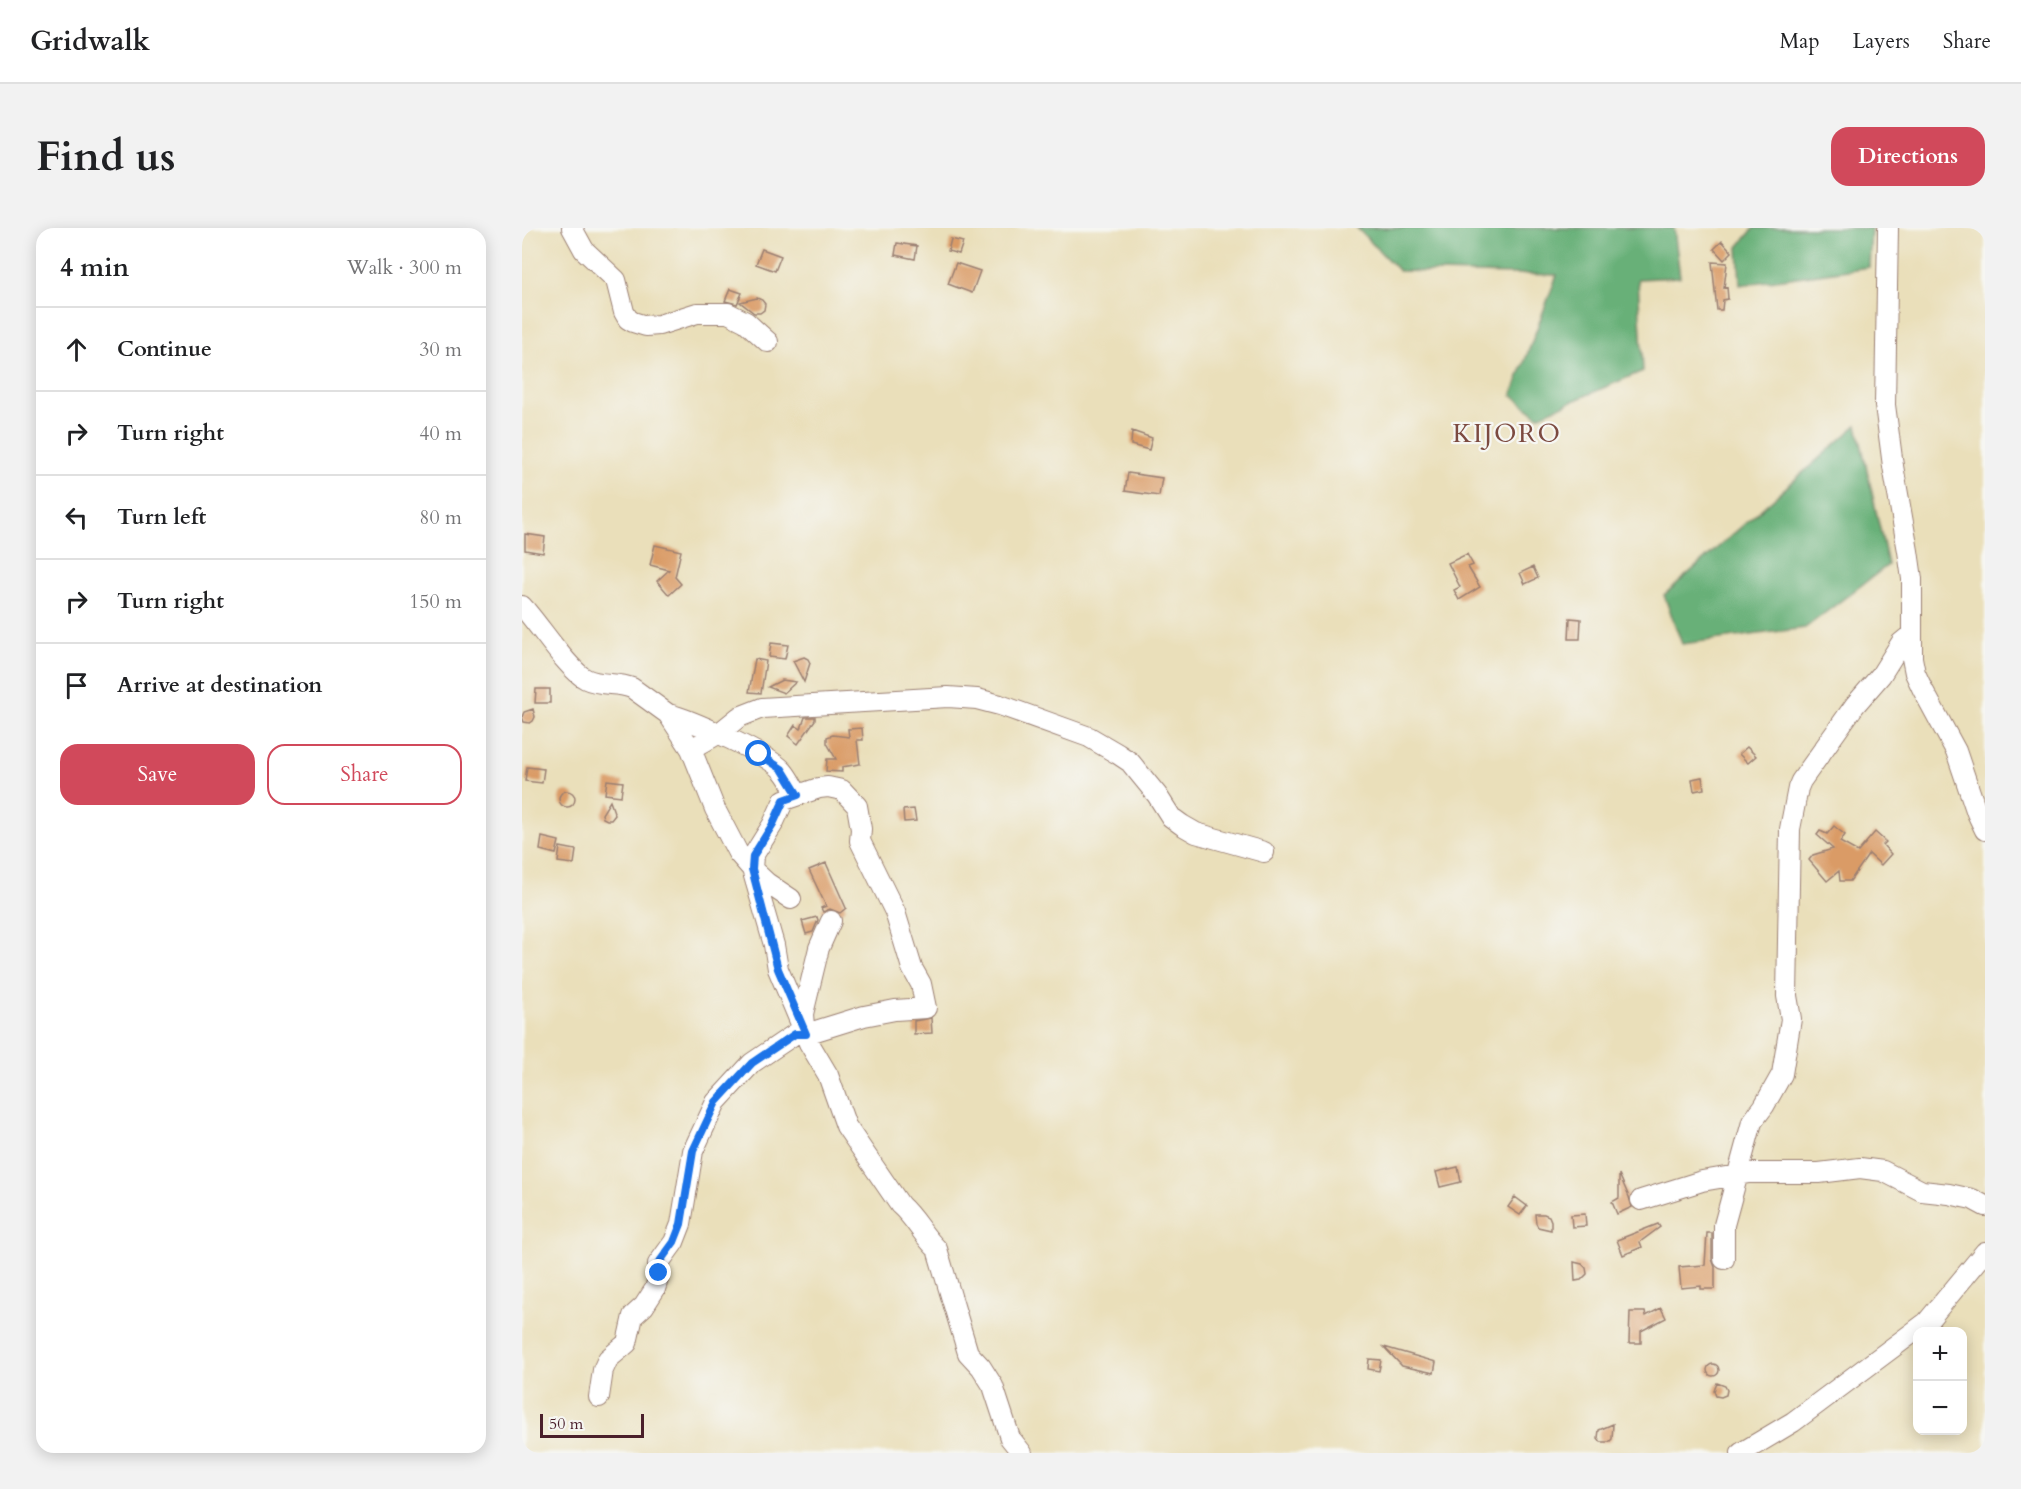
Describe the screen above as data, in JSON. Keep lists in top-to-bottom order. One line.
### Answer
{"districts":["KIJORO"],"scale_bar":"50 m","page":{"header":"Gridwalk","nav":["Map","Layers","Share"],"buttons":["Directions",["Save","Share"]],"title":"Find us","heading":["4 min","Walk · 300 m"],"list":[["Continue","30 m"],["Turn right","40 m"],["Turn left","80 m"],["Turn right","150 m"],"Arrive at destination"],"map_buttons":["+","−"],"scale":"50 m"}}
